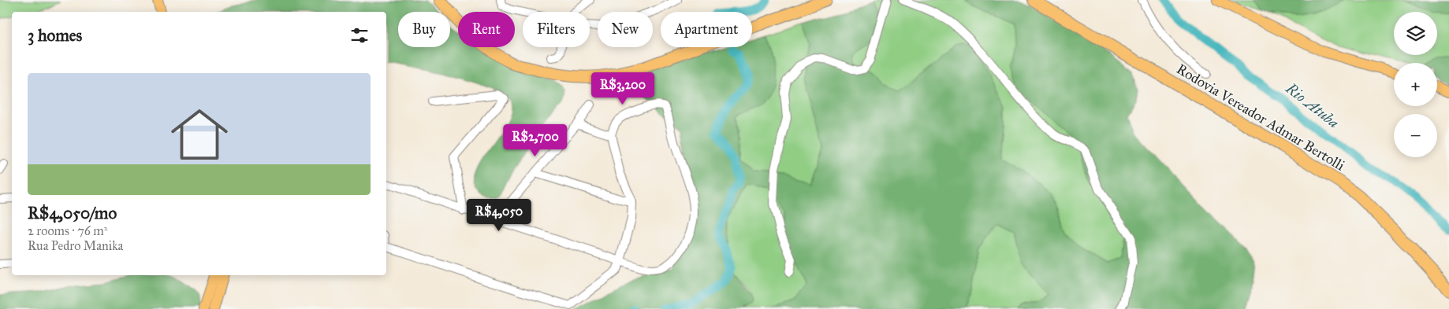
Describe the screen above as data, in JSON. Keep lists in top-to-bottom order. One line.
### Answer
{"streets":{"highway":["Rodovia Vereador Admar Bertolli"]},"water":["Rio Atuba"],"page":{"map_buttons":["+","−"],"chip":["Buy","Rent","Filters","New","Apartment"],"heading":"3 homes","list":[{"name":"R$4,050/mo","note":"2 rooms · 76 m² · Rua Pedro Manika"}],"price":["R$3,200","R$2,700","R$4,050"]}}
